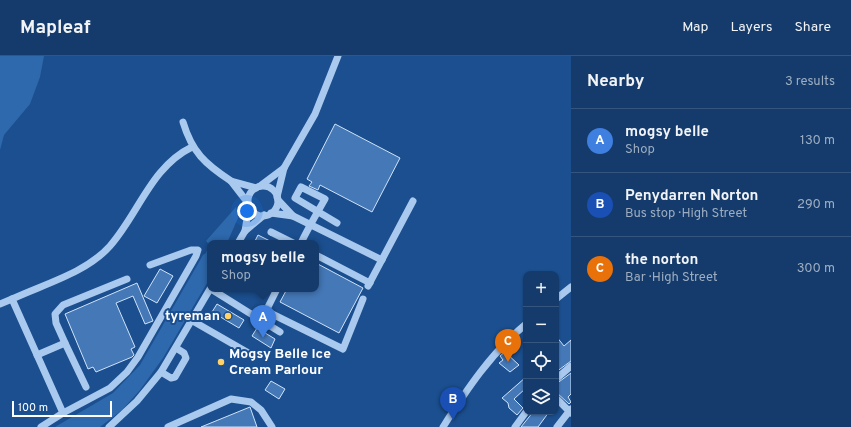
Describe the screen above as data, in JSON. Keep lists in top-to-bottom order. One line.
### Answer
{"places":["tyreman","Mogsy Belle Ice Cream Parlour"],"scale_bar":"100 m","page":{"header":"Mapleaf","nav":["Map","Layers","Share"],"heading":["Nearby","3 results"],"list":[{"mark":"A","name":"mogsy belle","note":"Shop","value":"130 m"},{"mark":"B","name":"Penydarren Norton","note":"Bus stop · High Street","value":"290 m"},{"mark":"C","name":"the norton","note":"Bar · High Street","value":"300 m"}],"popup":["mogsy belle","Shop"],"map_buttons":["+","−"],"pins":["A","C","B"],"scale":"100 m"}}
